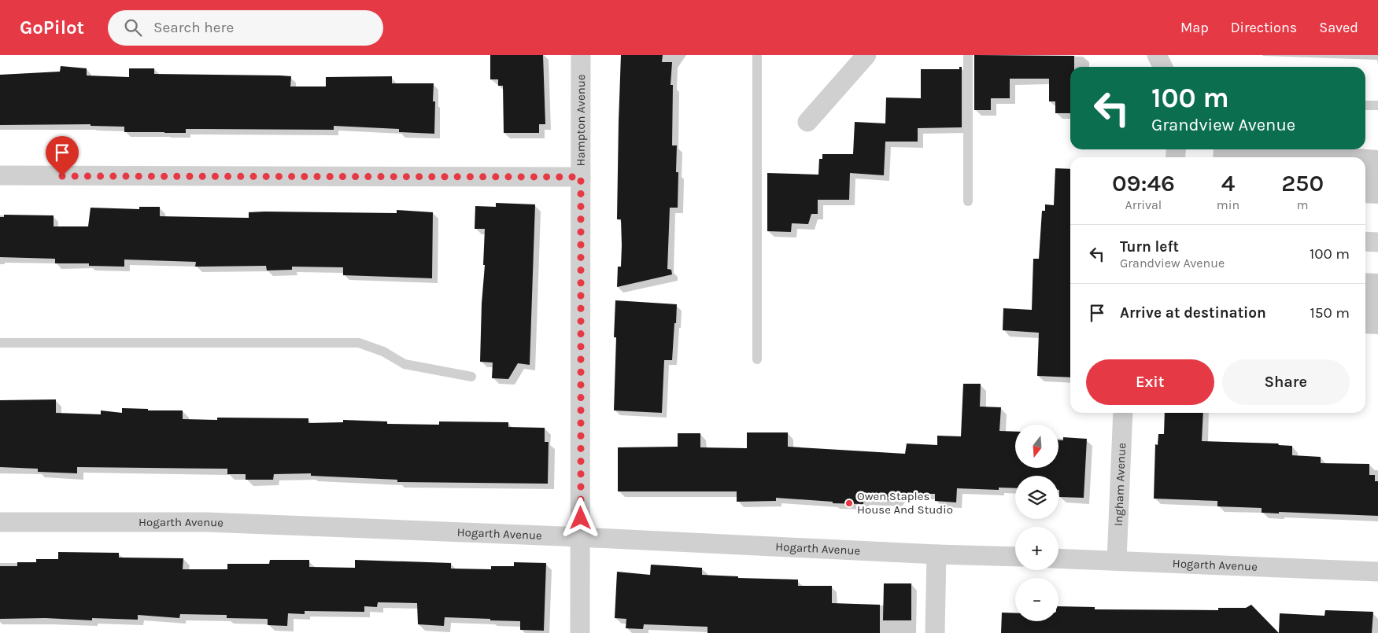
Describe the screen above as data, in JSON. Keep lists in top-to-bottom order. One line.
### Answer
{"streets":{"street":["Hampton Avenue","Ingham Avenue","Hogarth Avenue"]},"crossings":[["Hampton Avenue","Hogarth Avenue"],["Ingham Avenue","Hogarth Avenue"]],"places":["Owen Staples House And Studio"],"north":"bottom","page":{"header":"GoPilot","search":"Search here","nav":["Map","Directions","Saved"],"turn":["100 m","Grandview Avenue"],"eta":["09:46","Arrival","4","min","250","m"],"list":[{"name":"Turn left","note":"Grandview Avenue","value":"100 m"},{"name":"Arrive at destination","value":"150 m"}],"buttons":["Exit","Share"],"map_buttons":["+","−"]}}
